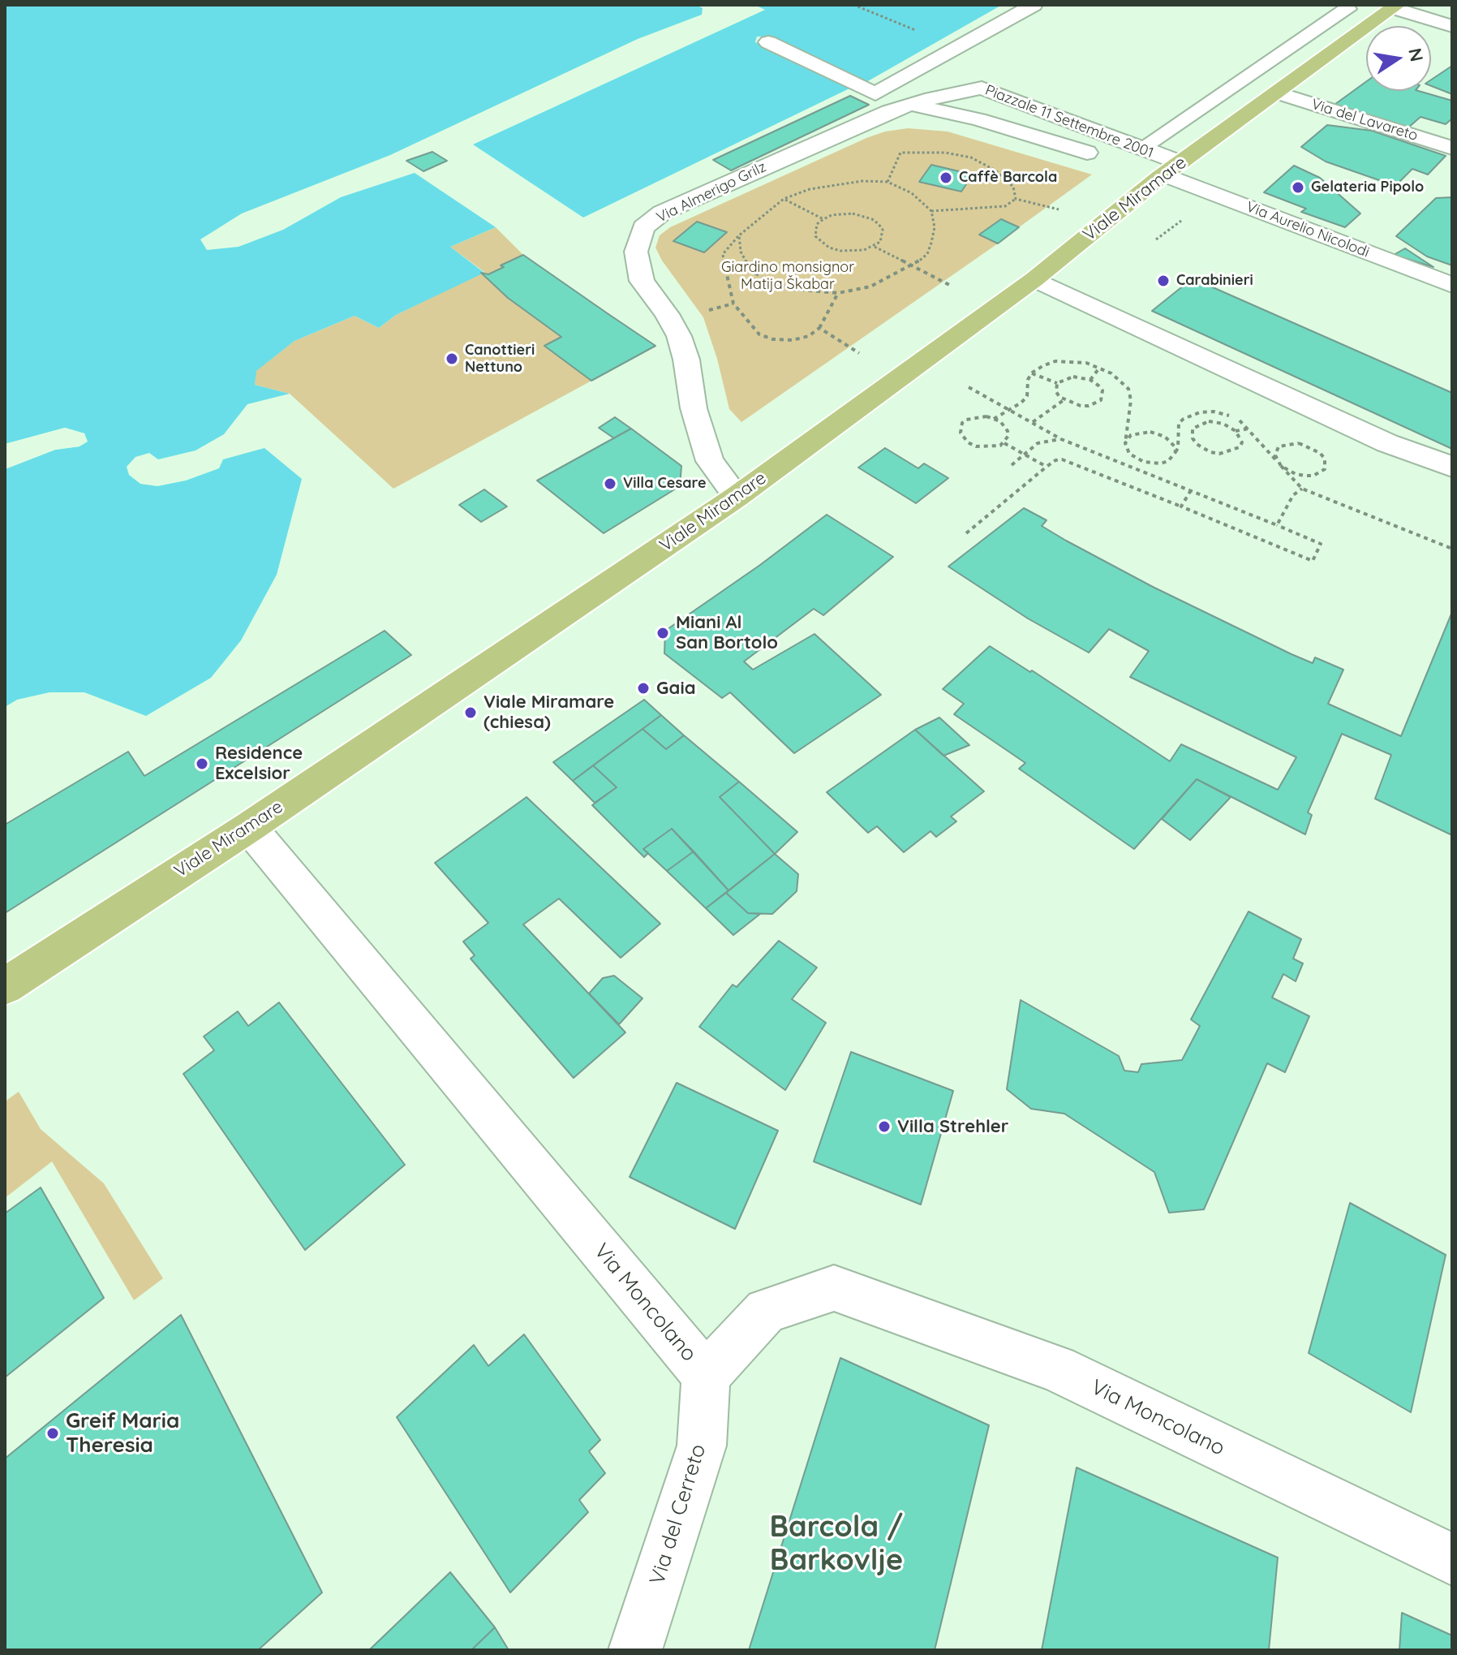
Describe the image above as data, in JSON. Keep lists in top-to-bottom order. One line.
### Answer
{"streets":{"main road":["Viale Miramare"],"street":["Via del Lavareto","Piazzale 11 Settembre 2001","Via Almerigo Grilz","Via Aurelio Nicolodi","Via Moncolano","Via del Cerreto"]},"crossings":[["Via del Lavareto","Viale Miramare"],["Piazzale 11 Settembre 2001","Via Almerigo Grilz"],["Piazzale 11 Settembre 2001","Viale Miramare"],["Piazzale 11 Settembre 2001","Via Aurelio Nicolodi"],["Via Almerigo Grilz","Viale Miramare"],["Viale Miramare","Via Aurelio Nicolodi"],["Viale Miramare","Via Moncolano"],["Via Moncolano","Via del Cerreto"]],"districts":["Barcola / Barkovlje"],"parks":["Giardino monsignor Matija Škabar"],"places":["Caffè Barcola","Gelateria Pipolo","Carabinieri","Canottieri Nettuno","Villa Cesare","Miani Al San Bortolo","Gaia","Viale Miramare (chiesa)","Residence Excelsior","Villa Strehler","Greif Maria Theresia"],"north":"right"}
